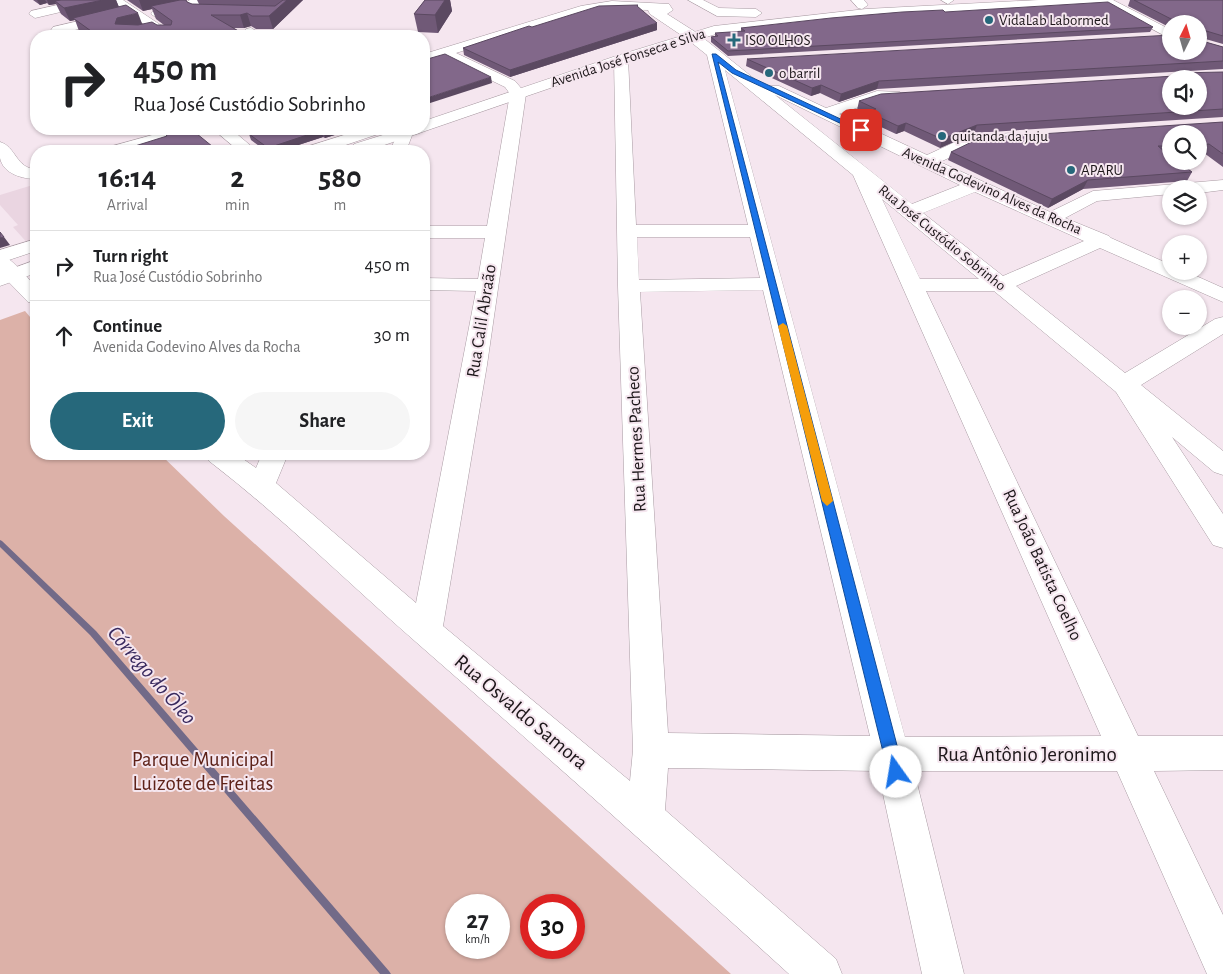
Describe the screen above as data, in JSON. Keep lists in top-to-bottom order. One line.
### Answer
{"streets":{"street":["Avenida José Fonseca e Silva","Avenida Godevino Alves da Rocha","Rua José Custódio Sobrinho","Rua Calil Abraão","Rua Hermes Pacheco","Rua João Batista Coelho","Rua Osvaldo Samora","Rua Antônio Jeronimo"]},"crossings":[["Avenida José Fonseca e Silva","Rua José Custódio Sobrinho"],["Avenida José Fonseca e Silva","Rua Calil Abraão"],["Avenida José Fonseca e Silva","Rua Hermes Pacheco"],["Avenida Godevino Alves da Rocha","Rua José Custódio Sobrinho"],["Rua José Custódio Sobrinho","Rua João Batista Coelho"],["Rua Calil Abraão","Rua Osvaldo Samora"],["Rua Hermes Pacheco","Rua Osvaldo Samora"],["Rua Hermes Pacheco","Rua Antônio Jeronimo"],["Rua João Batista Coelho","Rua Antônio Jeronimo"]],"water":["Córrego do Óleo"],"parks":["Parque Municipal Luizote de Freitas"],"places":{"other":["VidaLab Labormed","o barril","quitanda da juju","APARU"],"health":["ISO OLHOS"]},"north":"top","page":{"map_buttons":["+","−"],"turn":["450 m","Rua José Custódio Sobrinho"],"eta":["16:14","Arrival","2","min","580","m"],"list":[{"name":"Turn right","note":"Rua José Custódio Sobrinho","value":"450 m"},{"name":"Continue","note":"Avenida Godevino Alves da Rocha","value":"30 m"}],"buttons":["Exit","Share"],"speed":"27 km/h","limit":"30"}}
